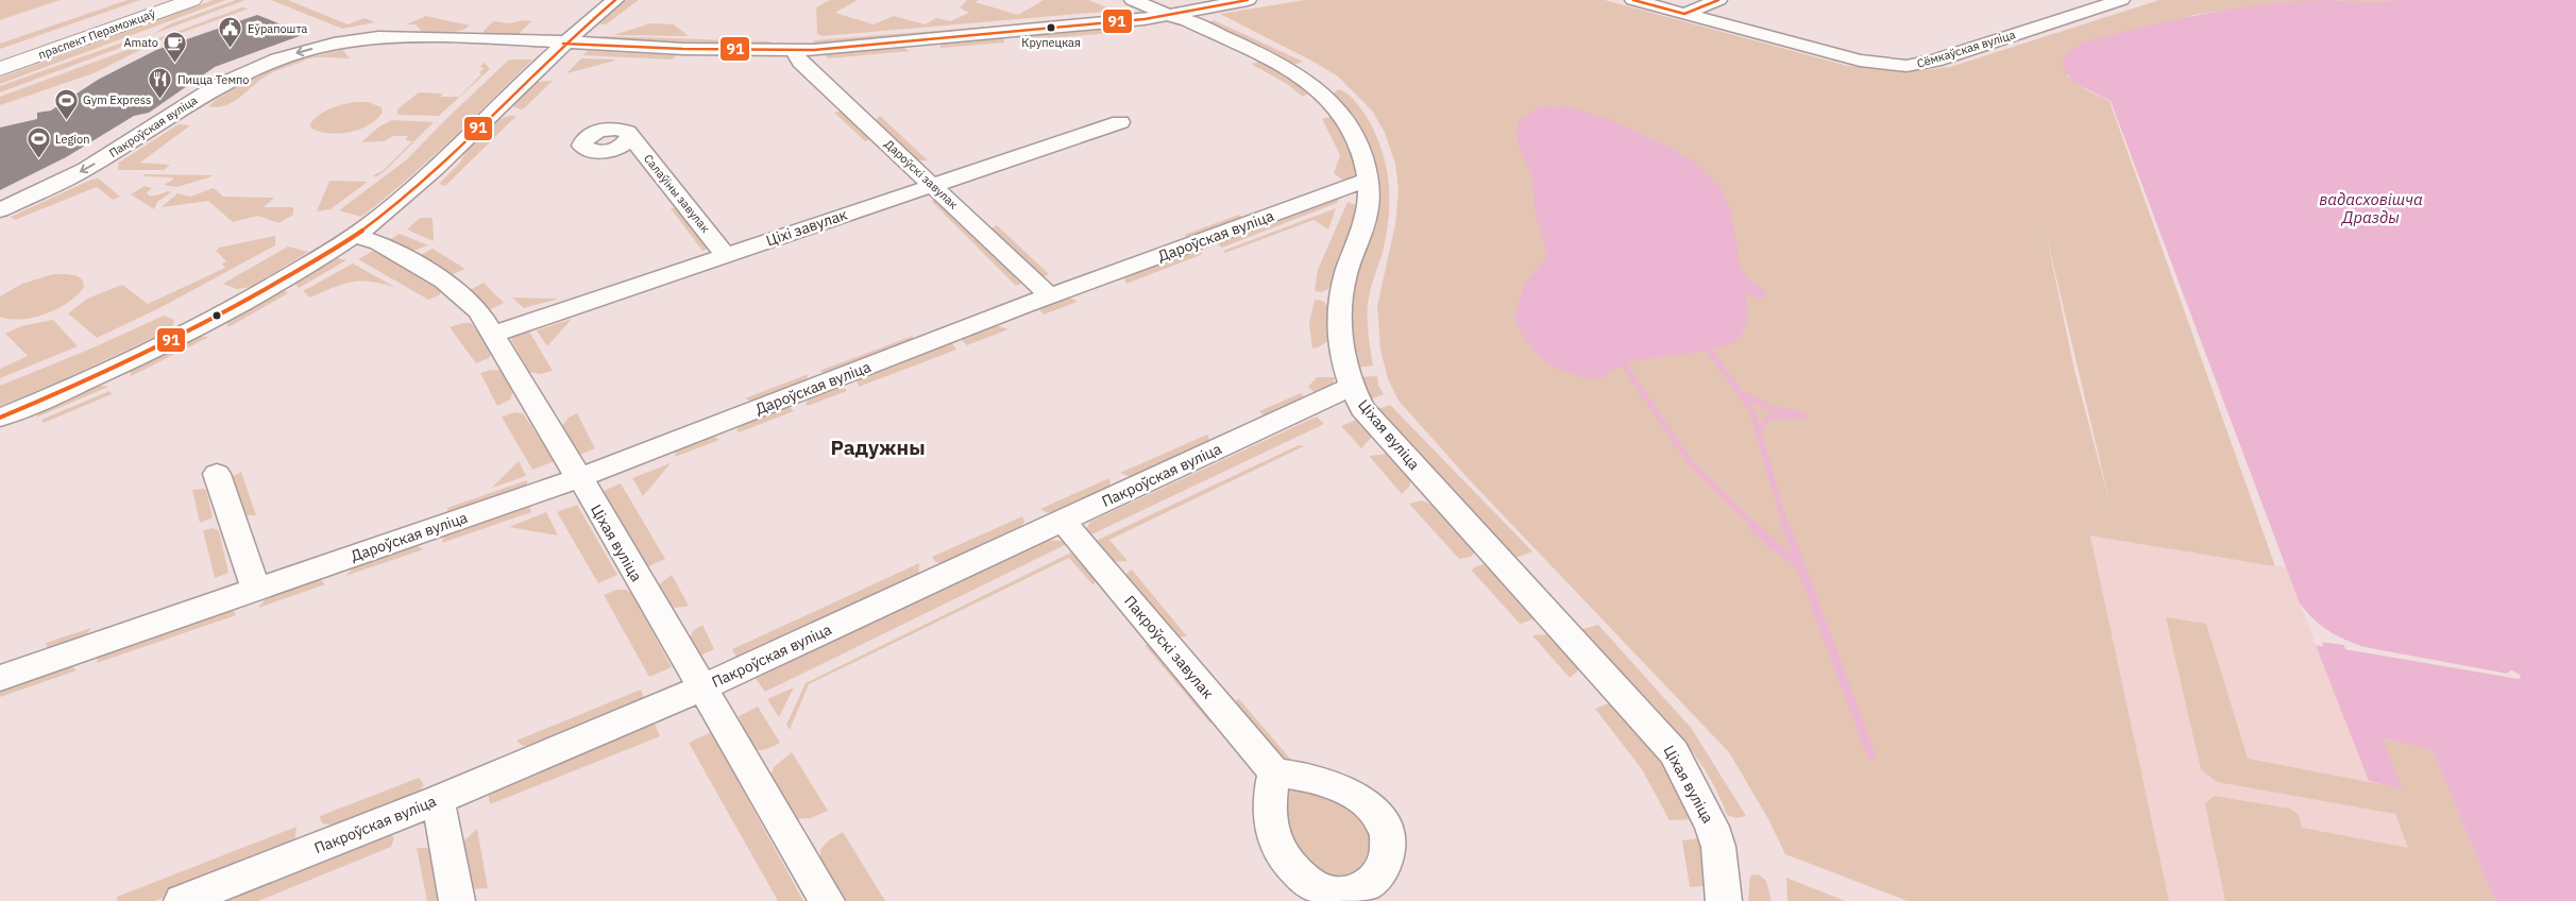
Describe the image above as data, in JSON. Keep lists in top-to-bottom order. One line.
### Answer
{"streets":{"main road":["праспект Пераможцаў"],"street":["Сёмкаўская вуліца","Пакроўская вуліца","Дароўскі завулак","Салаўіны завулак","Ціхі завулак","Дароўская вуліца","Ціхая вуліца","Пакроўскі завулак"]},"crossings":[["Пакроўская вуліца","Дароўскі завулак"],["Пакроўская вуліца","Ціхая вуліца"],["Пакроўская вуліца","Пакроўскі завулак"],["Дароўскі завулак","Ціхі завулак"],["Дароўскі завулак","Дароўская вуліца"],["Салаўіны завулак","Ціхі завулак"],["Ціхі завулак","Ціхая вуліца"],["Дароўская вуліца","Ціхая вуліца"]],"districts":["Радужны"],"water":["вадасховішча Дразды"],"places":{"other":["Крупецкая"],"public building":["Еўрапошта"],"cafe":["Amato"],"restaurant":["Пицца Темпо"],"sports":["Gym Express","Legion"]},"lines":["transit line 91"]}
